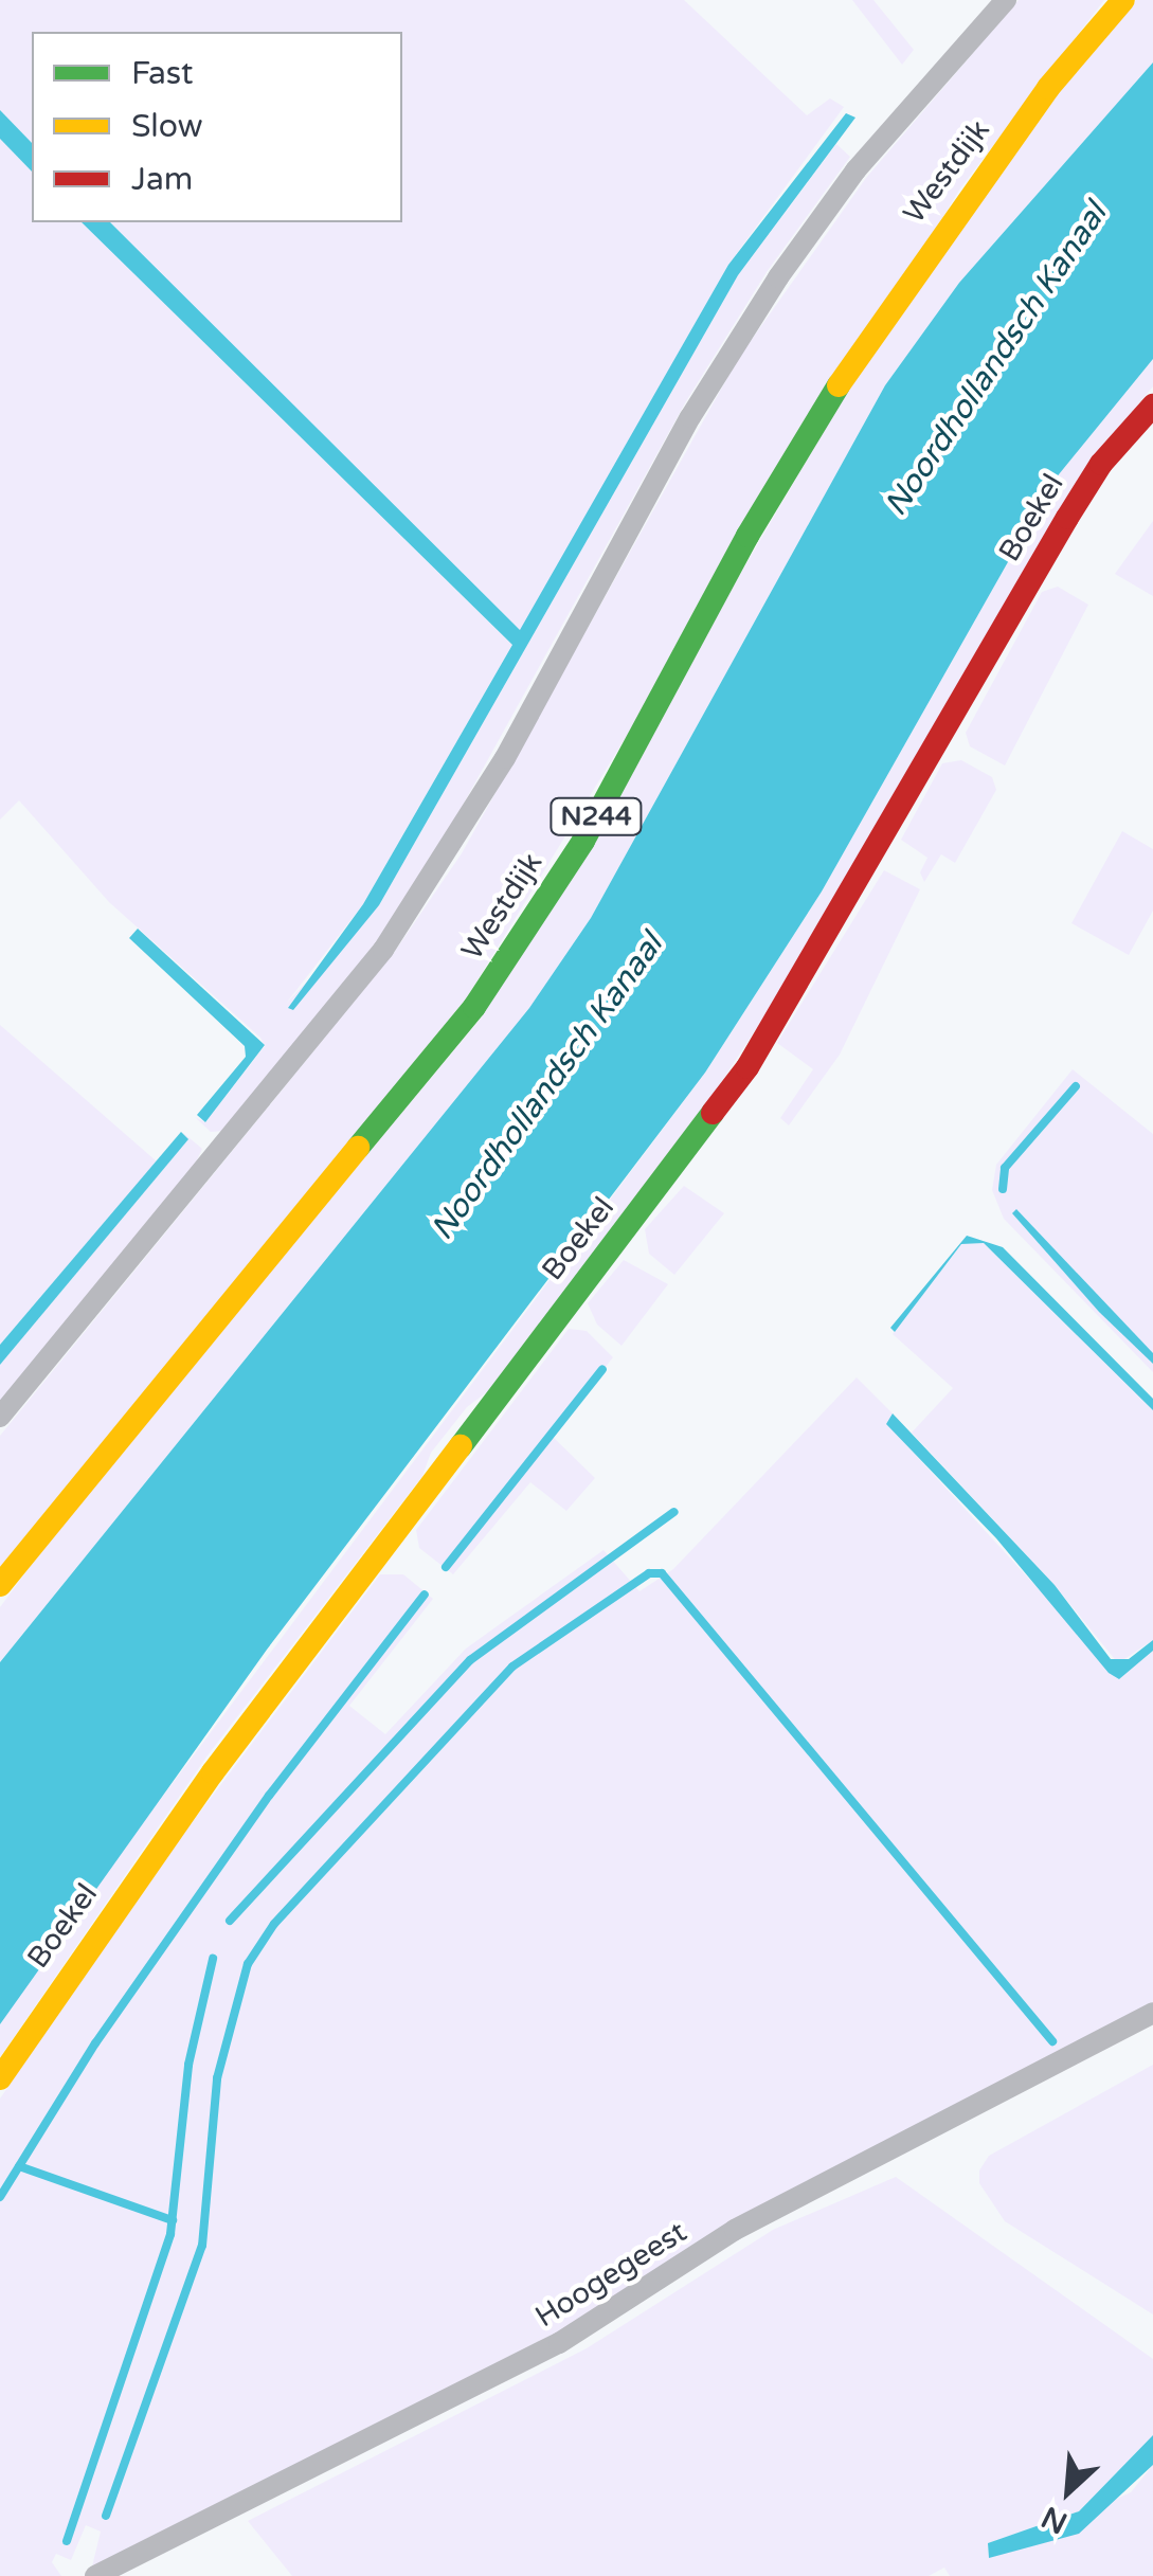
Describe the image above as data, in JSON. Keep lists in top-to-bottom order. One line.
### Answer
{"streets":{"street":["Westdijk","Boekel","N244","Hoogegeest"]},"water":["Noordhollandsch Kanaal"],"legend":["Fast","Slow","Jam"],"north":"bottom left"}
